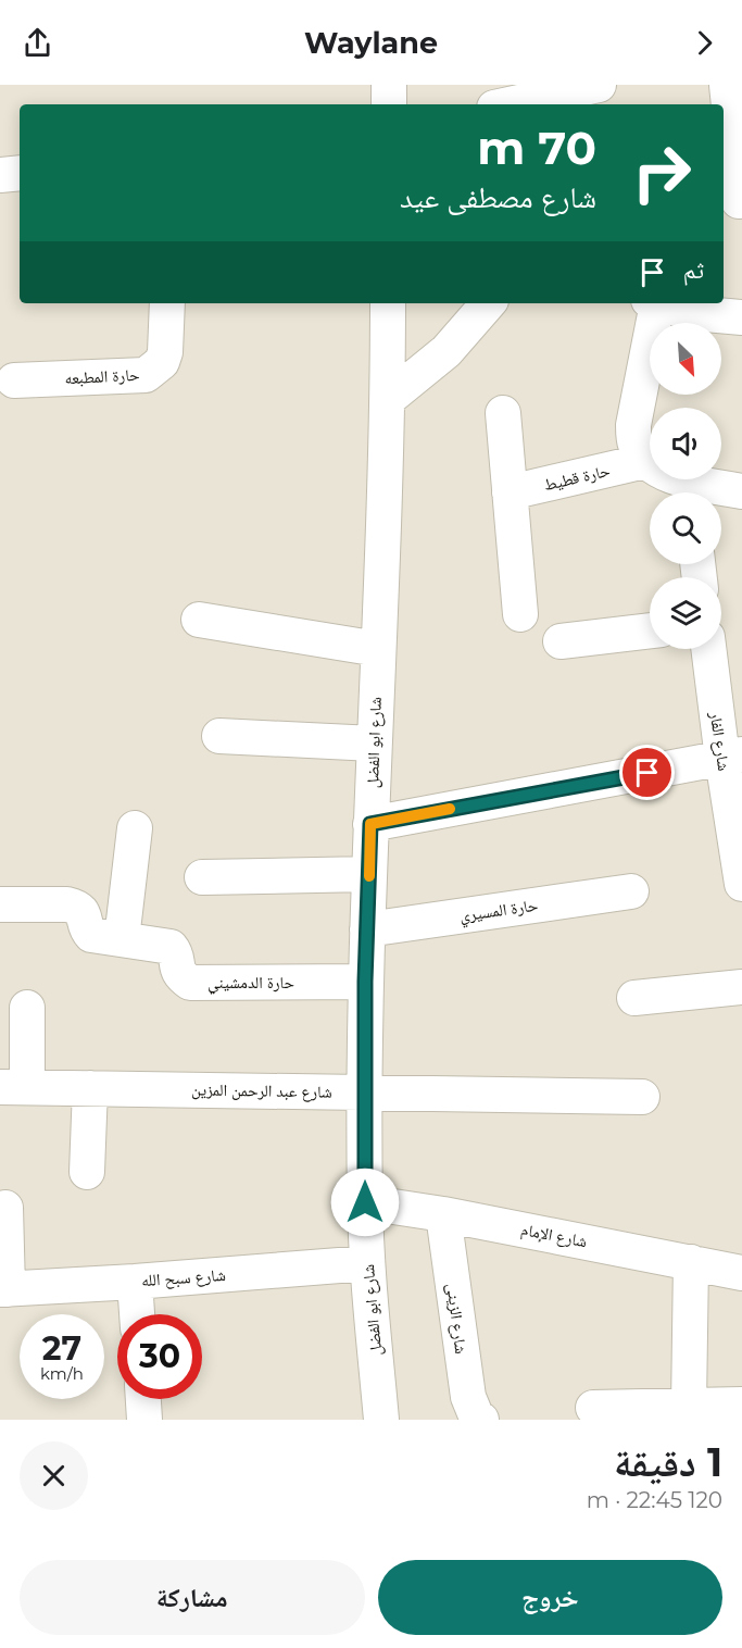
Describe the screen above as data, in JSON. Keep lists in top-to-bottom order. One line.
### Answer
{"streets":{"street":["حارة المطبعه","حارة قطيط","شارع الفار","شارع ابو الفضل","حارة المسيري","حارة الدمشيني","شارع عبد الرحمن المزين","شارع الإمام","شارع سبح الله","شارع الزينى"]},"crossings":[["شارع ابو الفضل","حارة المسيري"],["شارع ابو الفضل","حارة الدمشيني"],["شارع ابو الفضل","شارع عبد الرحمن المزين"],["شارع ابو الفضل","شارع الإمام"],["شارع ابو الفضل","شارع سبح الله"],["شارع الإمام","شارع الزينى"]],"north":"bottom right","page":{"header":"Waylane","turn":["70 m","شارع مصطفى عيد"],"then":"ثم","speed":"27 km/h","limit":"30","heading":["1 دقيقة","120 m · 22:45"],"buttons":["خروج","مشاركة"]}}
